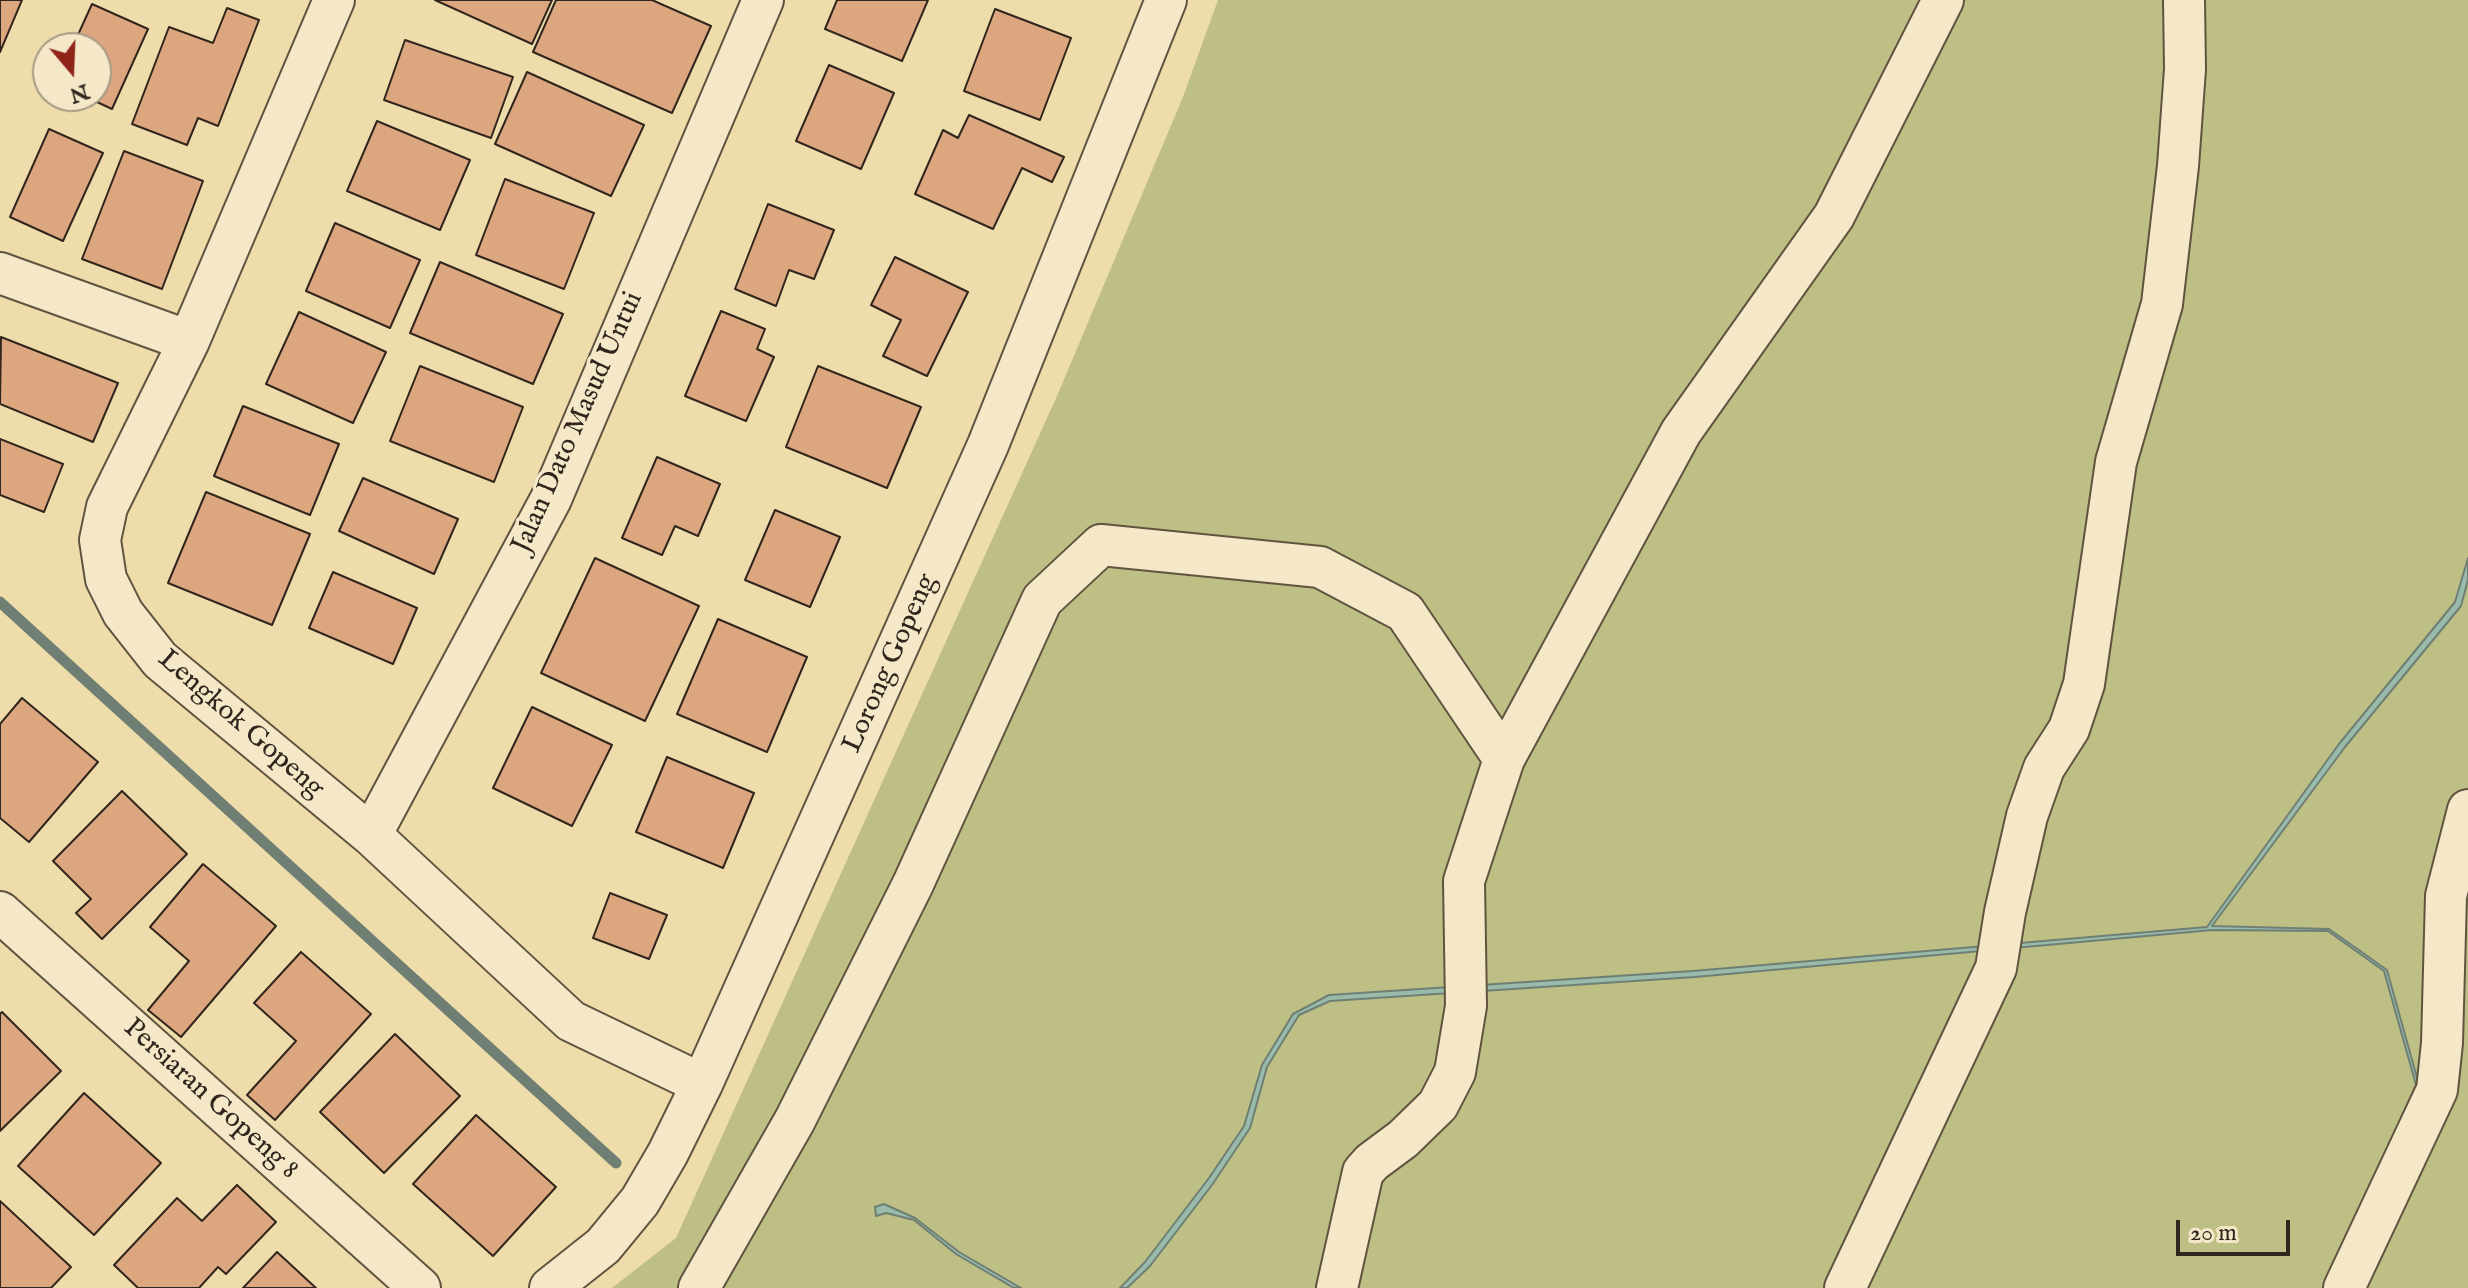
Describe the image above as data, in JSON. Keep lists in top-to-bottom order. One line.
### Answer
{"streets":{"street":["Jalan Dato Masud Untui","Lorong Gopeng","Lengkok Gopeng","Persiaran Gopeng 8"]},"crossings":[["Jalan Dato Masud Untui","Lengkok Gopeng"],["Lorong Gopeng","Lengkok Gopeng"]],"scale_bar":"20 m","north":"bottom"}
